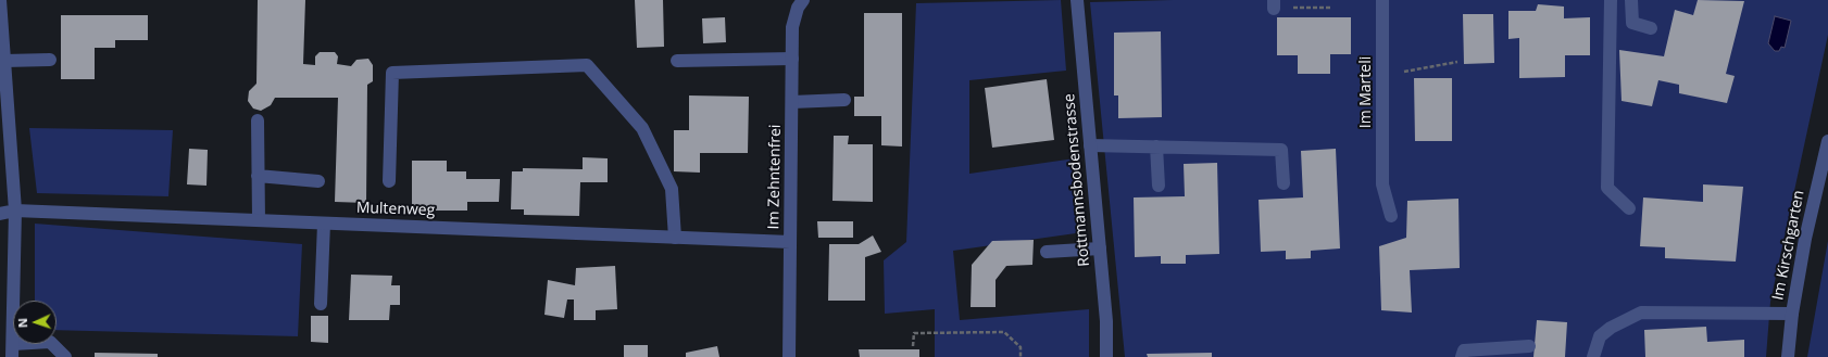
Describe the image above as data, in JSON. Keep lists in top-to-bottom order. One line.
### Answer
{"streets":{"street":["Im Marteli","Im Zehntenfrei","Rottmannsbodenstrasse","Multenweg","Im Kirschgarten"]},"crossings":[["Im Zehntenfrei","Multenweg"]],"north":"left"}
